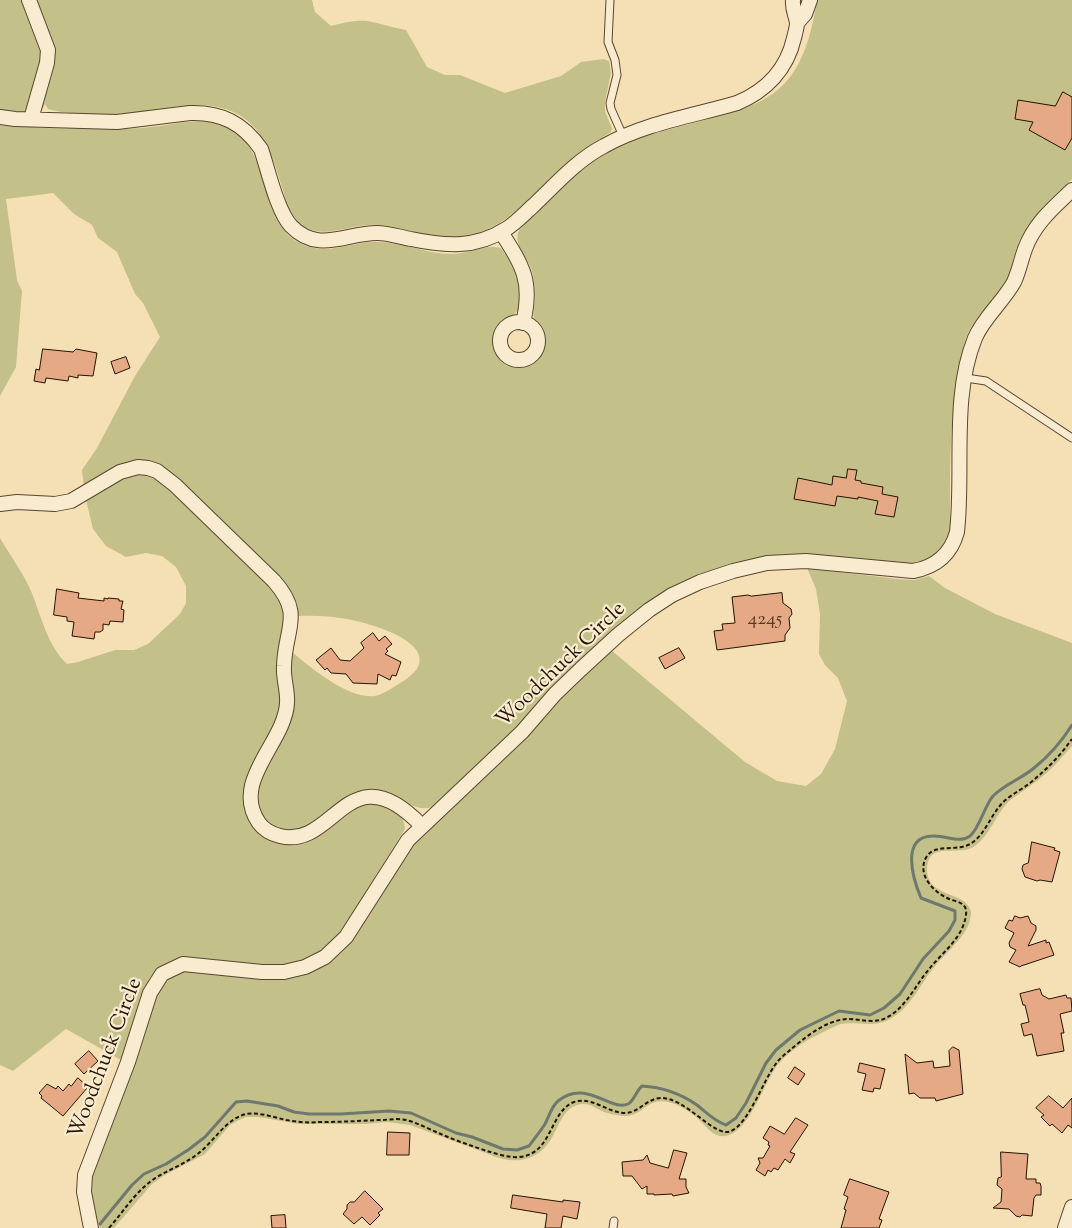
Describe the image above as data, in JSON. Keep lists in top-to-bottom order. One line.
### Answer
{"streets":{"street":["Woodchuck Circle"]},"house_numbers":["4245"]}
